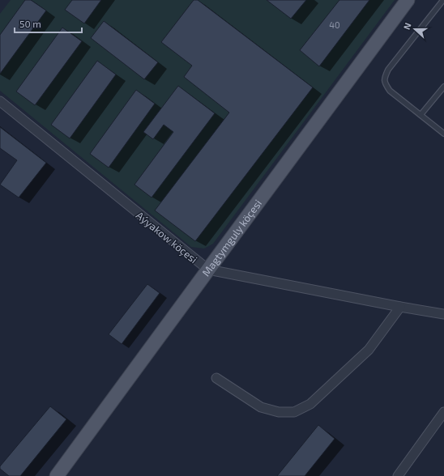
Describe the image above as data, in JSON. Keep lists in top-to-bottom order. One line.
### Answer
{"streets":{"main road":["Magtymguly köçesi"],"street":["Aýyakow köçesi"]},"crossings":[["Aýyakow köçesi","Magtymguly köçesi"]],"house_numbers":["40"],"scale_bar":"50 m","north":"left"}
